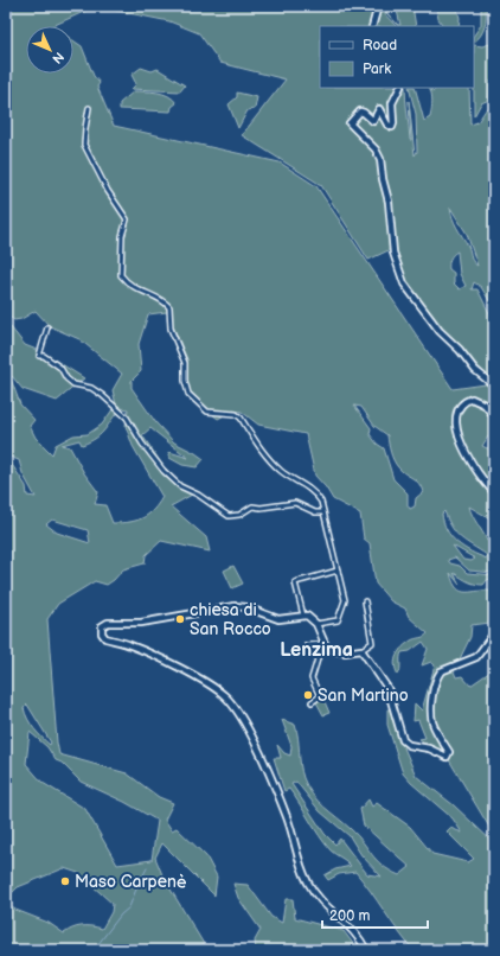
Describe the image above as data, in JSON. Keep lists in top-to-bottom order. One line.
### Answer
{"districts":["Lenzima"],"places":["chiesa di San Rocco","San Martino","Maso Carpenè"],"legend":["Road","Park"],"scale_bar":"200 m","north":"bottom right"}
